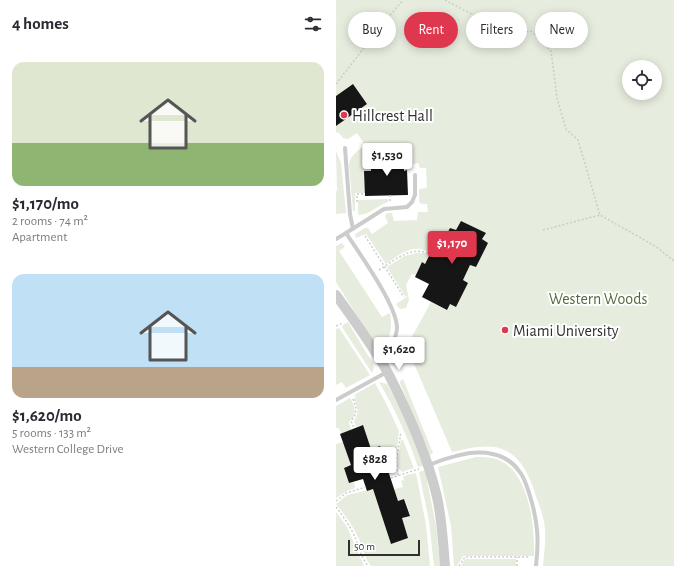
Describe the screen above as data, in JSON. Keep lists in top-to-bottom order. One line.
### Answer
{"parks":["Western Woods"],"places":["Hillcrest Hall","Miami University"],"scale_bar":"50 m","page":{"heading":"4 homes","chip":["Buy","Rent","Filters","New"],"list":[{"name":"$1,170/mo","note":"2 rooms · 74 m² · Apartment"},{"name":"$1,620/mo","note":"5 rooms · 133 m² · Western College Drive"}],"price":["$1,530","$1,170","$1,620","$828"],"scale":"50 m"}}
